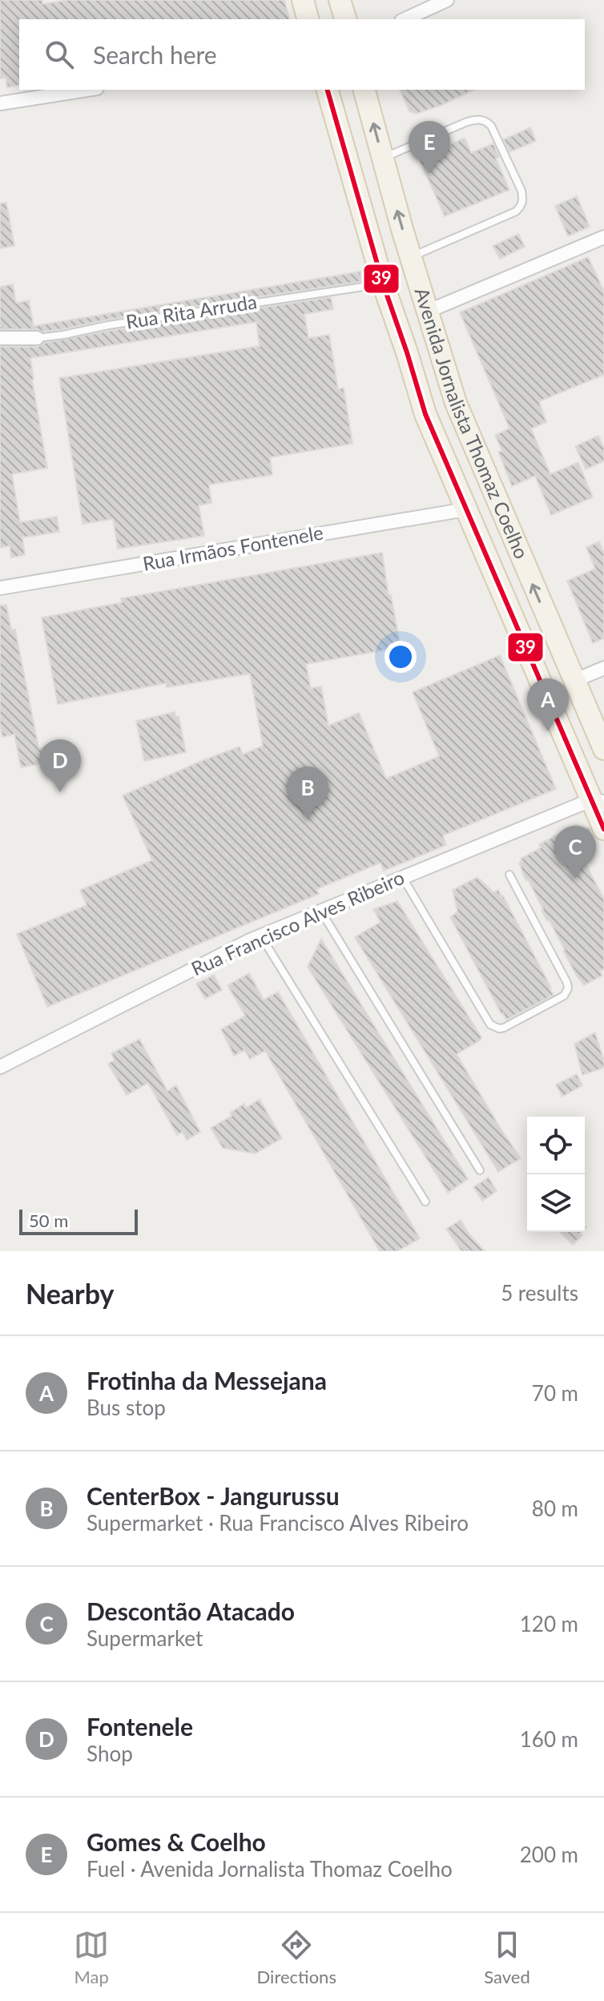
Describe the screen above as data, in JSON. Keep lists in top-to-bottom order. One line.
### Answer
{"streets":{"main road":["Avenida Jornalista Thomaz Coelho"],"street":["Rua Rita Arruda","Rua Irmãos Fontenele","Rua Francisco Alves Ribeiro"]},"crossings":[["Rua Rita Arruda","Avenida Jornalista Thomaz Coelho"],["Avenida Jornalista Thomaz Coelho","Rua Irmãos Fontenele"],["Avenida Jornalista Thomaz Coelho","Rua Francisco Alves Ribeiro"]],"lines":["transit line 39"],"scale_bar":"50 m","page":{"search":"Search here","pins":["E","A","D","B","C"],"scale":"50 m","heading":["Nearby","5 results"],"list":[{"mark":"A","name":"Frotinha da Messejana","note":"Bus stop","value":"70 m"},{"mark":"B","name":"CenterBox - Jangurussu","note":"Supermarket · Rua Francisco Alves Ribeiro","value":"80 m"},{"mark":"C","name":"Descontão Atacado","note":"Supermarket","value":"120 m"},{"mark":"D","name":"Fontenele","note":"Shop","value":"160 m"},{"mark":"E","name":"Gomes & Coelho","note":"Fuel · Avenida Jornalista Thomaz Coelho","value":"200 m"}],"nav":["Map","Directions","Saved"]}}
